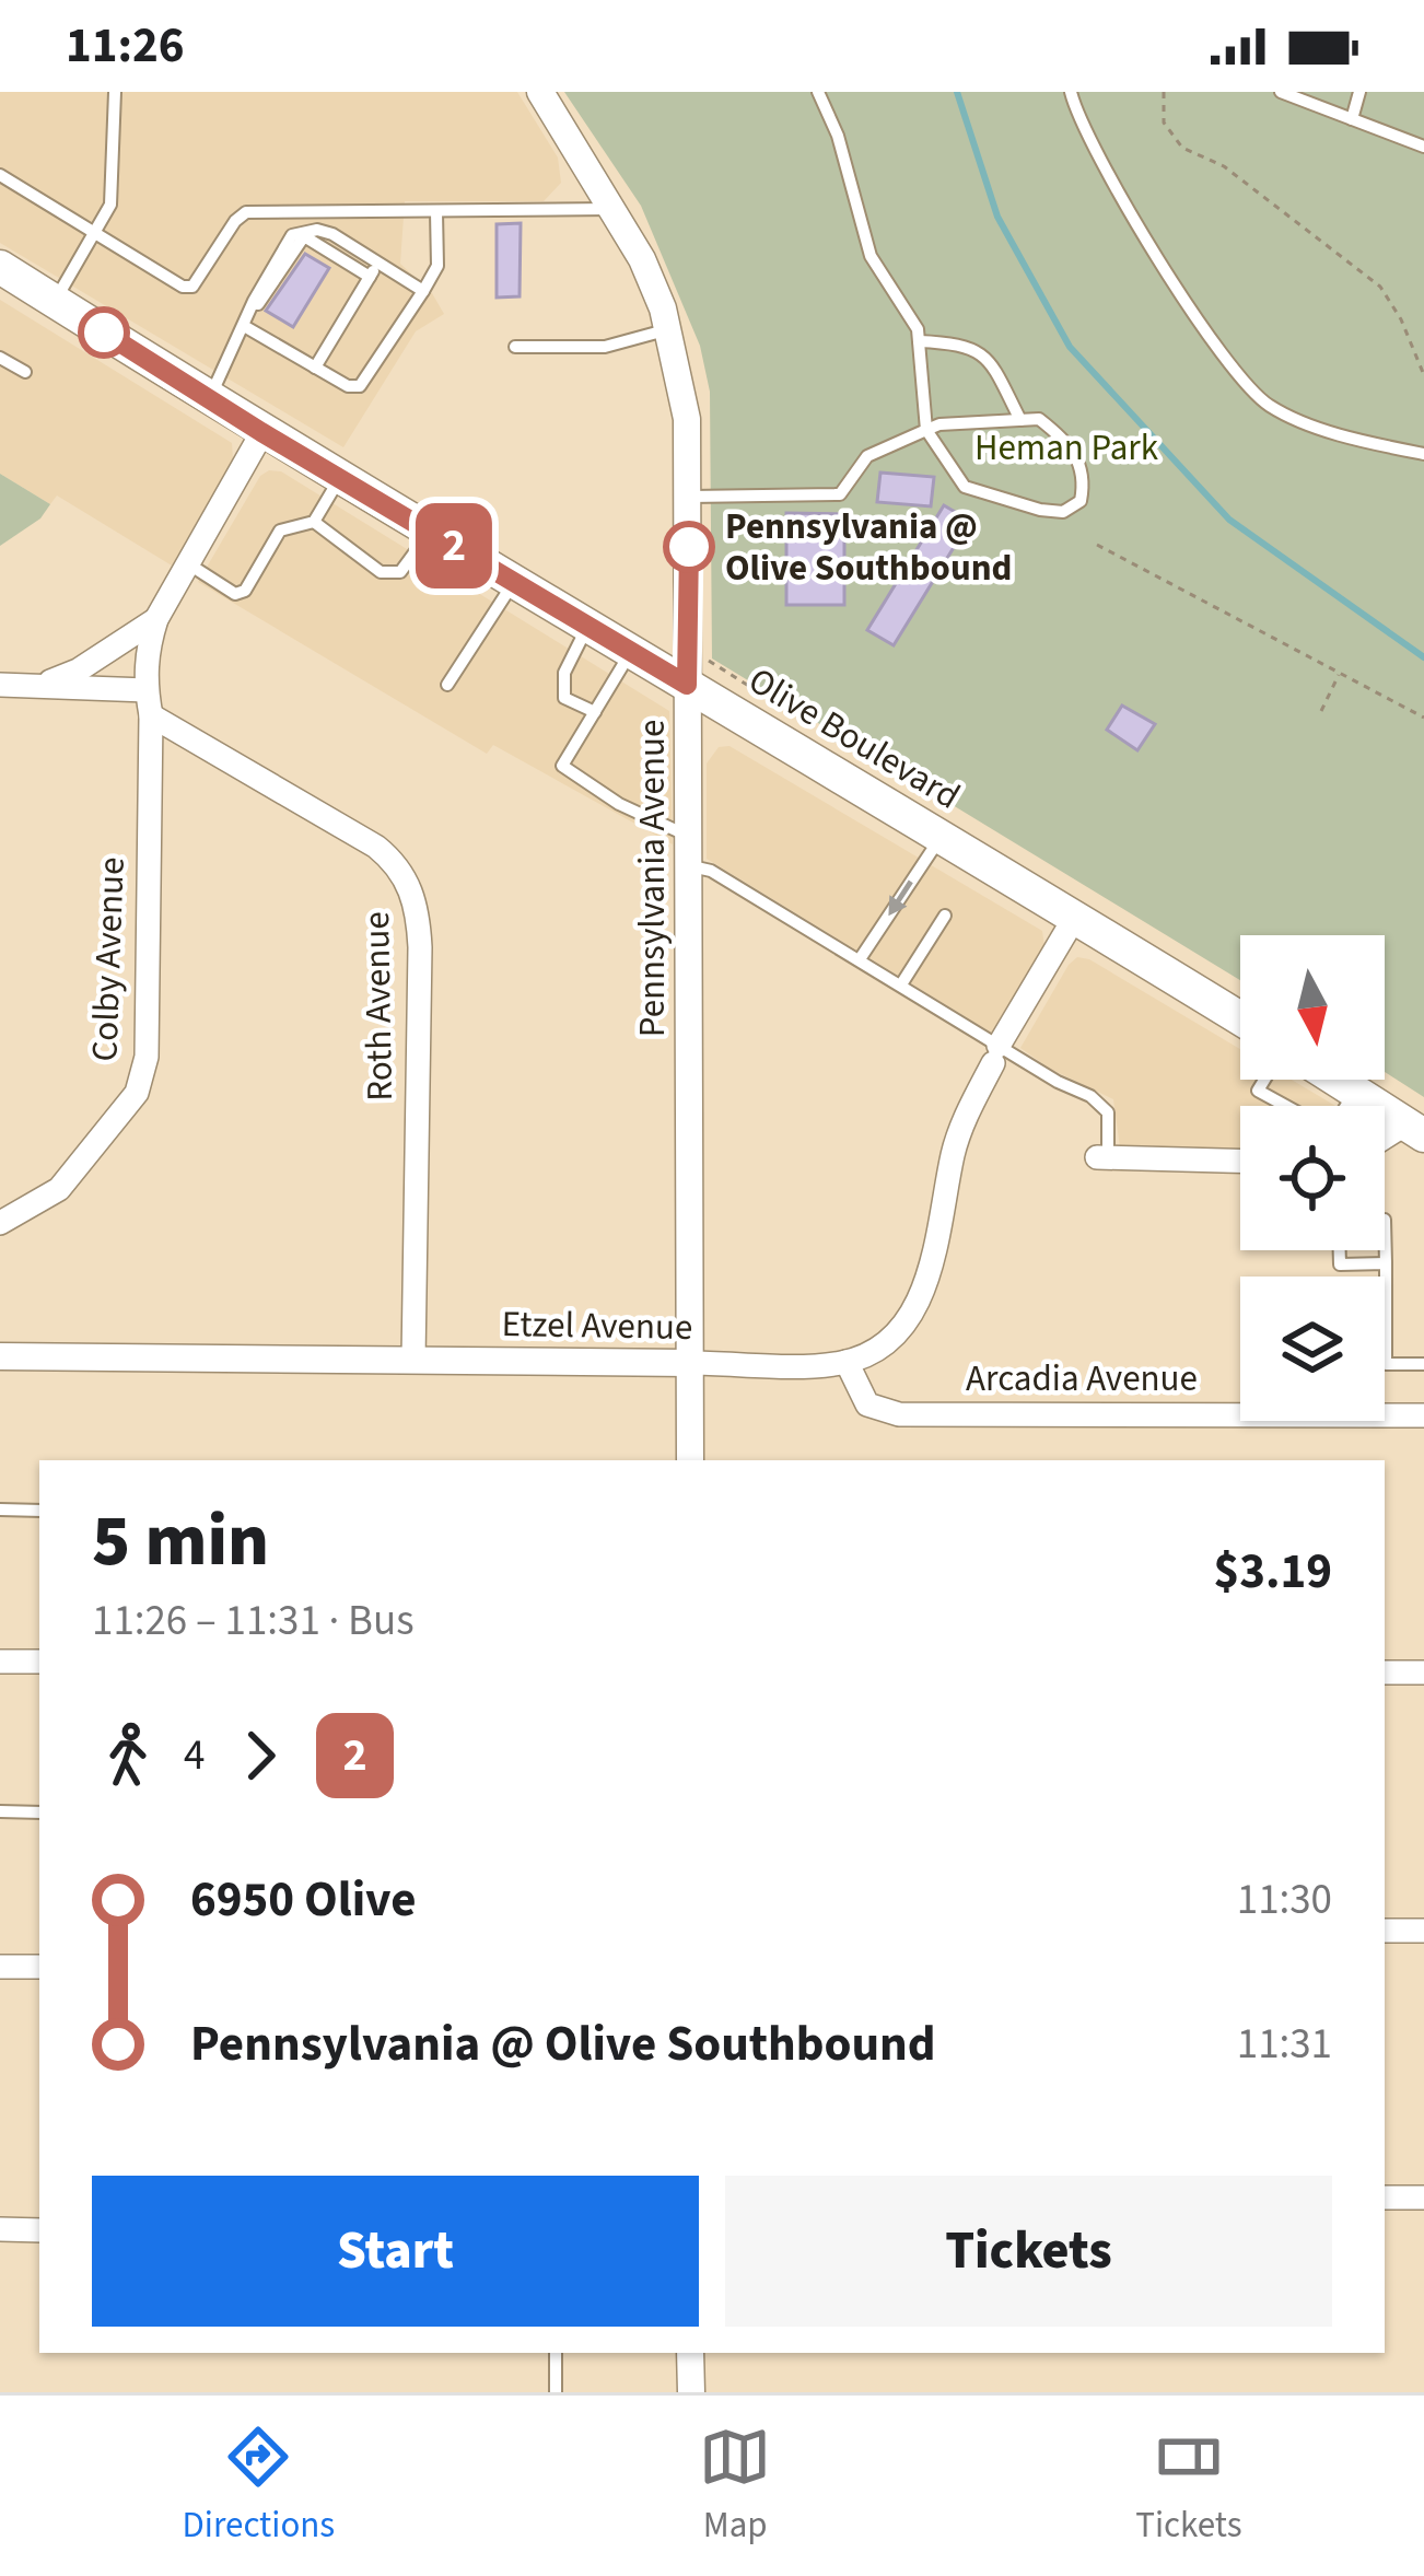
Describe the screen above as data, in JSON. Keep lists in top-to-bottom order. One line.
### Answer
{"streets":{"main road":["Olive Boulevard"],"street":["Pennsylvania Avenue","Colby Avenue","Roth Avenue","Etzel Avenue","Arcadia Avenue"]},"crossings":[["Olive Boulevard","Pennsylvania Avenue"],["Pennsylvania Avenue","Etzel Avenue"],["Colby Avenue","Roth Avenue"],["Roth Avenue","Etzel Avenue"],["Etzel Avenue","Arcadia Avenue"]],"parks":["Heman Park"],"places":["Pennsylvania @ Olive Southbound"],"lines":["bus line 2"],"north":"bottom","page":{"status":"11:26","on_map":"2","heading":["5 min","11:26 – 11:31 · Bus","$3.19"],"legs":["4","2"],"list":[{"name":"6950 Olive","value":"11:30"},{"name":"Pennsylvania @ Olive Southbound","value":"11:31"}],"buttons":["Start","Tickets"],"tabs":["Directions","Map","Tickets"]}}
